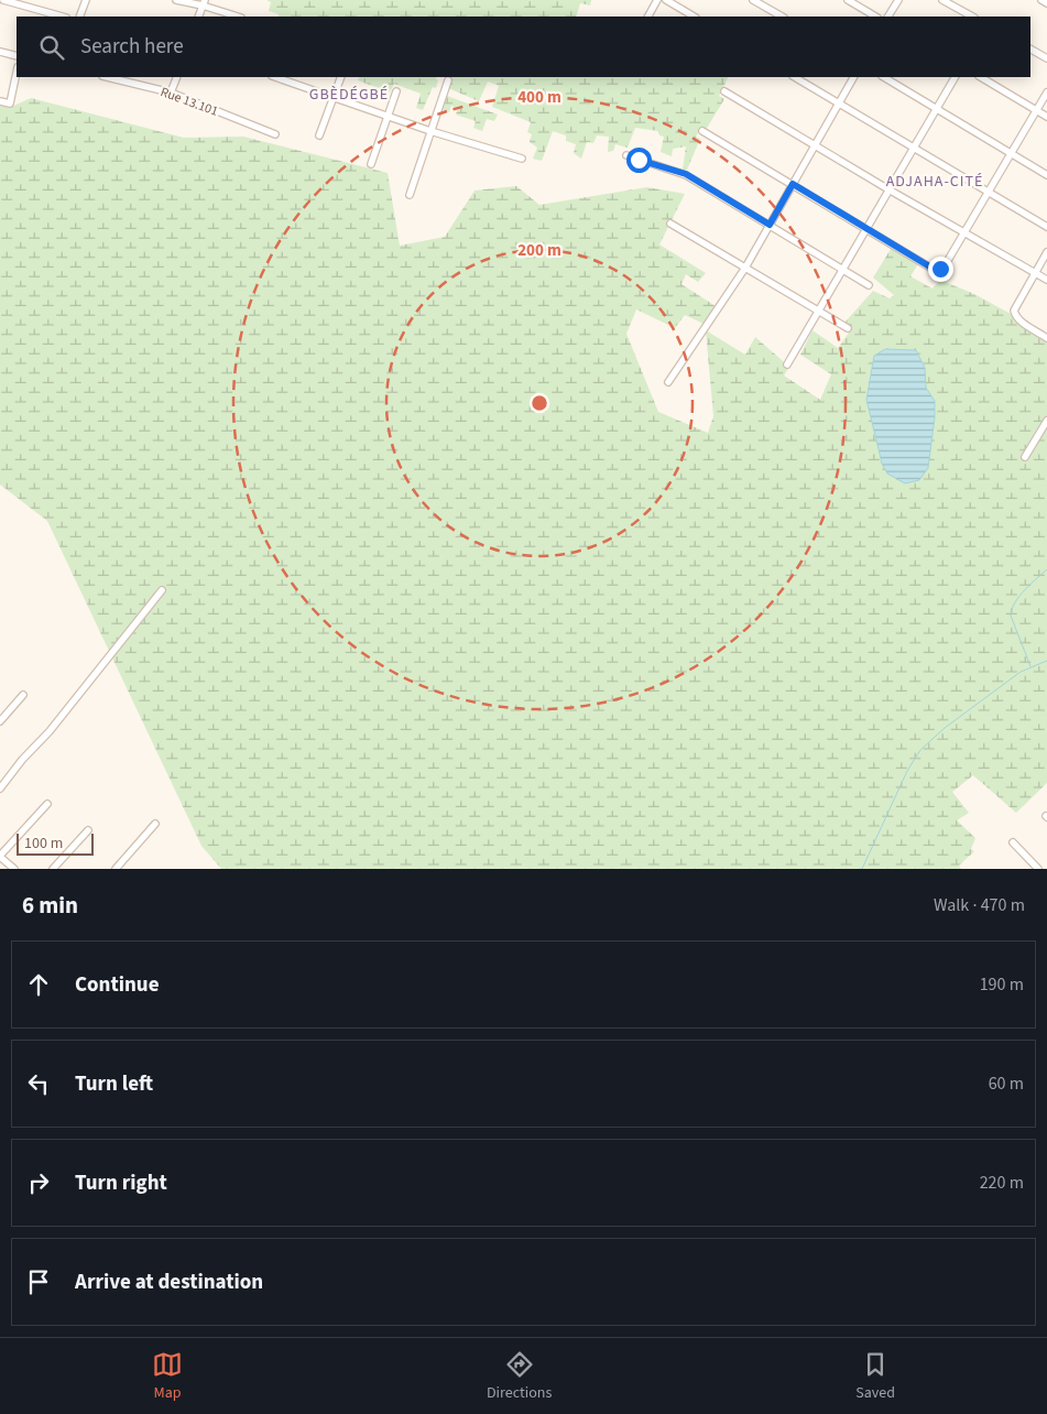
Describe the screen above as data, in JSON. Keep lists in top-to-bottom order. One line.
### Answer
{"streets":{"street":["Rue 13.101"]},"districts":["GBÈDÉGBÉ","ADJAHA-CITÉ"],"scale_bar":"100 m","page":{"search":"Search here","scale":"100 m","heading":["6 min","Walk · 470 m"],"list":[["Continue","190 m"],["Turn left","60 m"],["Turn right","220 m"],"Arrive at destination"],"nav":["Map","Directions","Saved"]},"rings":["400 m","200 m"]}
